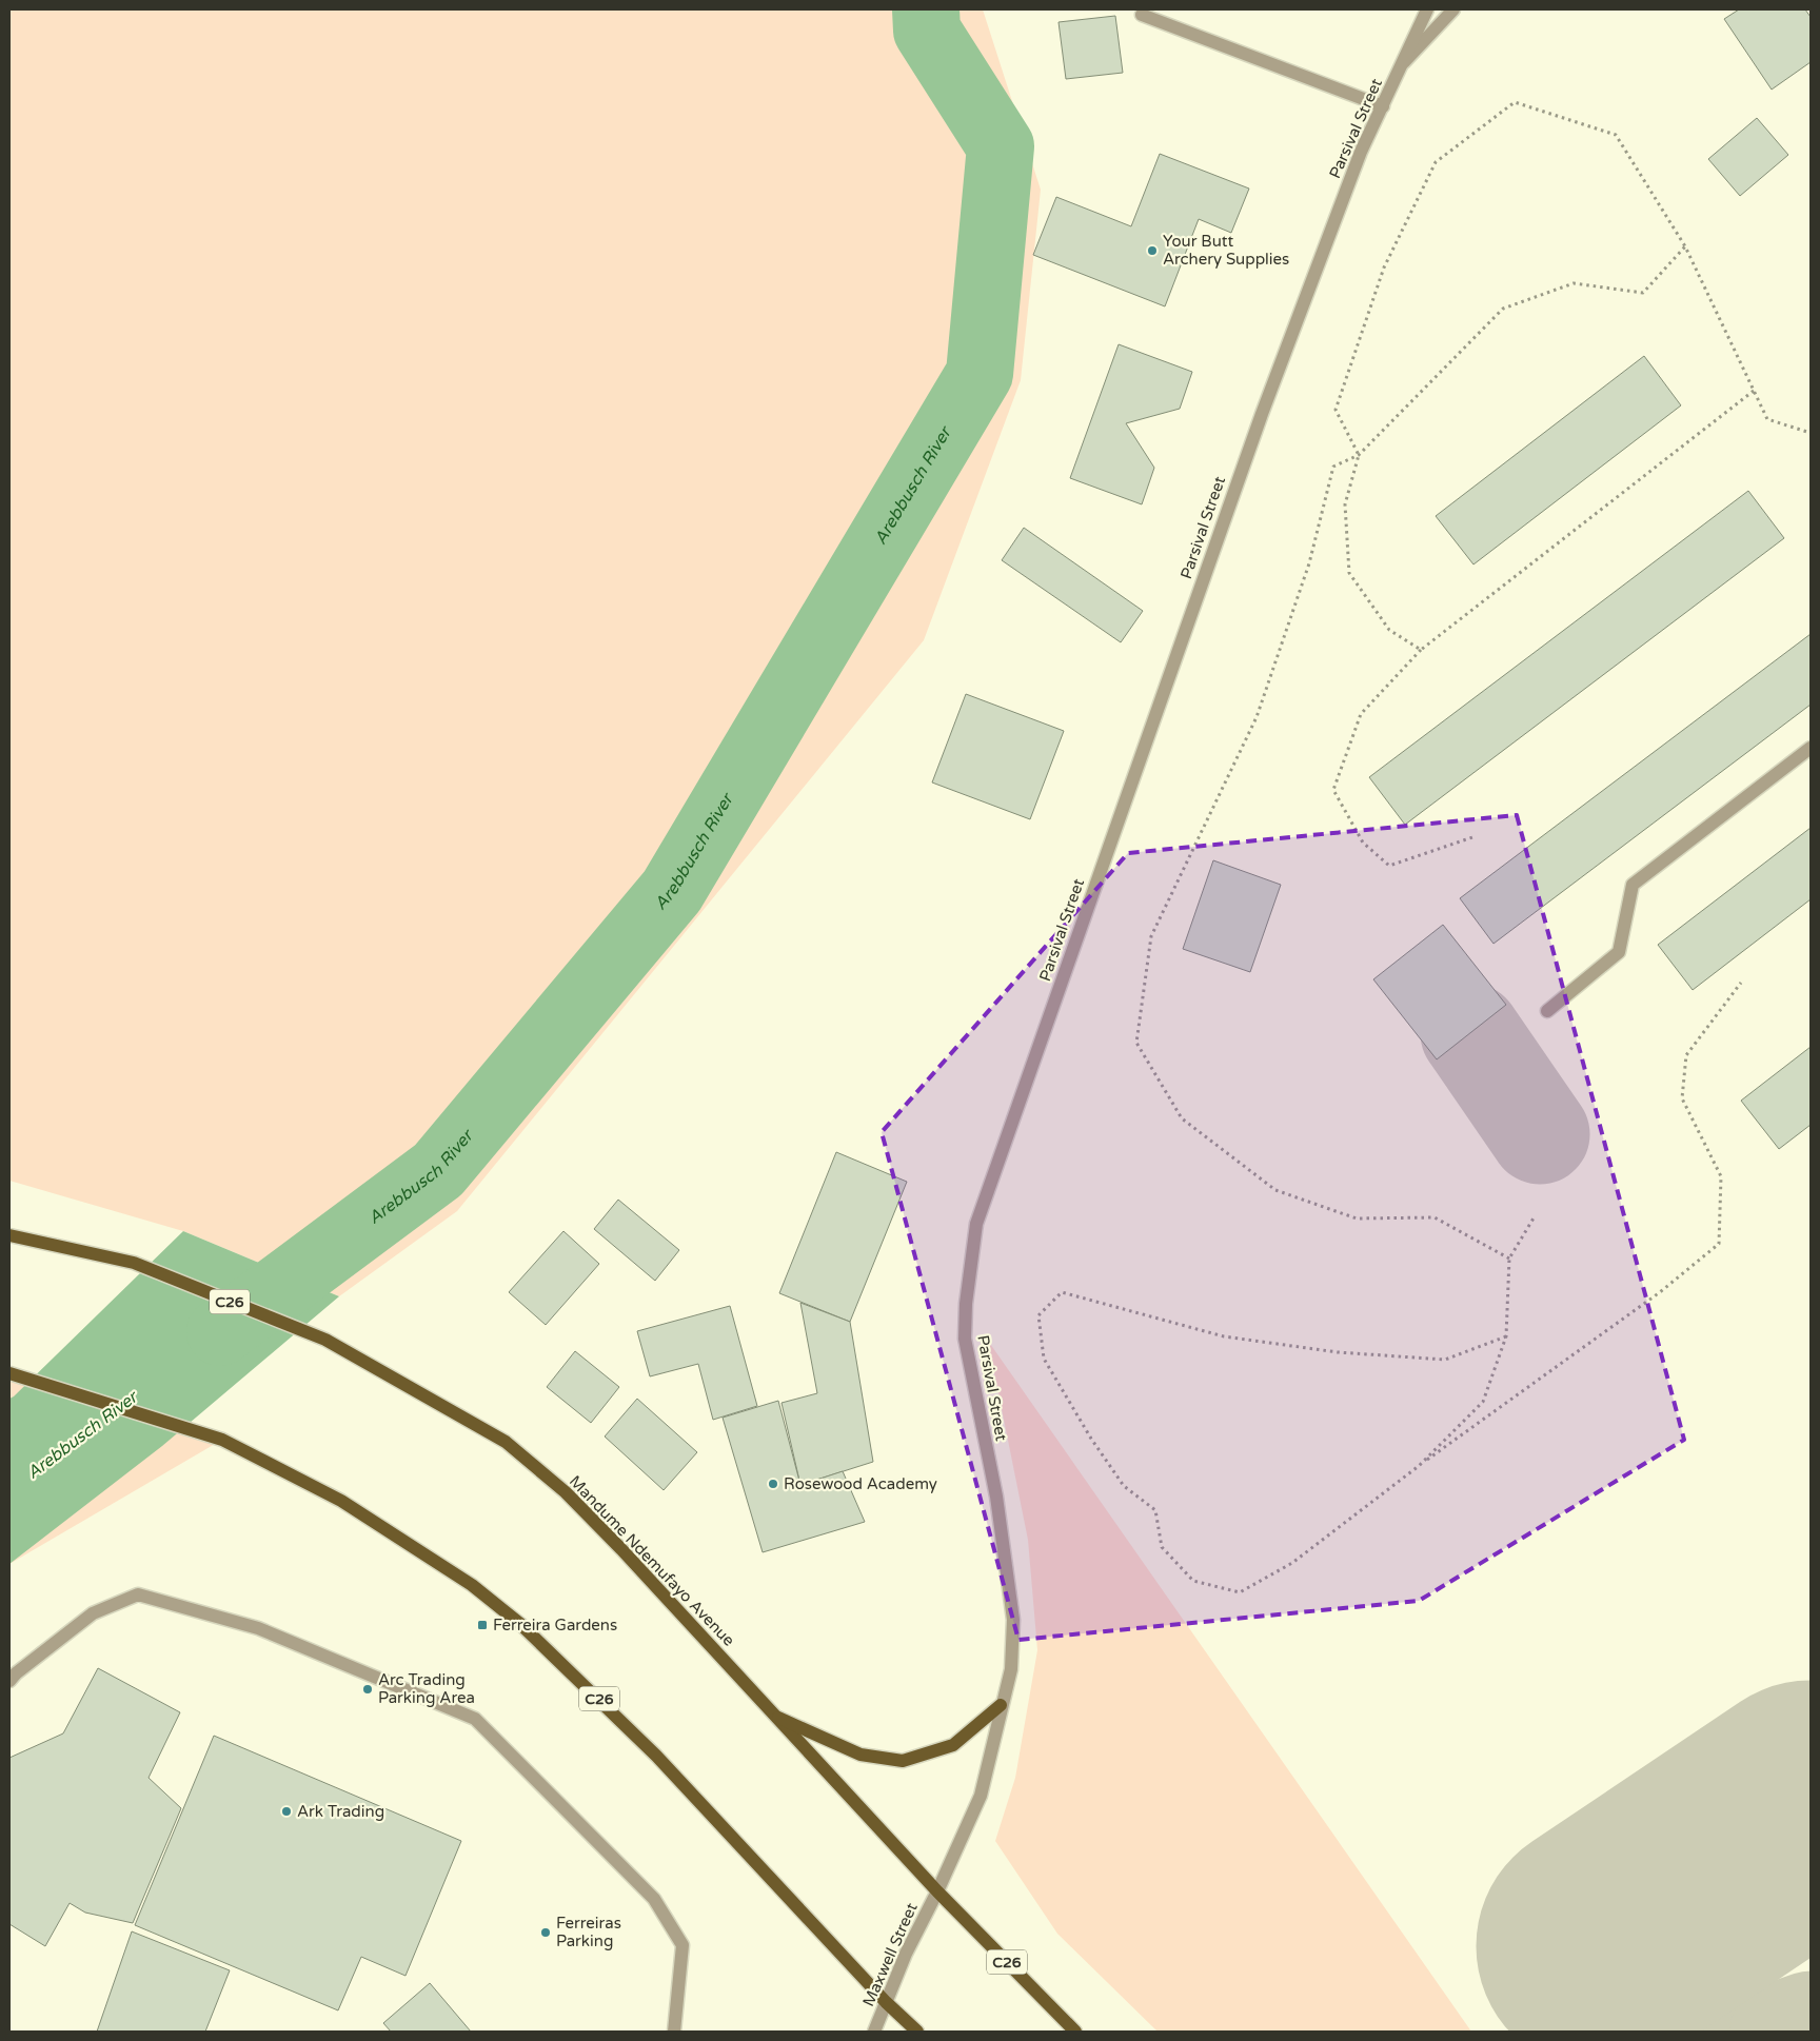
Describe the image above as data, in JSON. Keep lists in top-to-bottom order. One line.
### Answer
{"streets":{"main road":["C26","Mandume Ndemufayo Avenue"],"street":["Parsival Street","Maxwell Street"]},"crossings":[["Parsival Street","Mandume Ndemufayo Avenue"],["Parsival Street","Maxwell Street"],["C26","Maxwell Street"],["Mandume Ndemufayo Avenue","Maxwell Street"]],"water":["Arebbusch River"],"places":{"other":["Your Butt Archery Supplies","Rosewood Academy","Arc Trading Parking Area","Ark Trading","Ferreiras Parking"],"transit":["Ferreira Gardens"]}}
